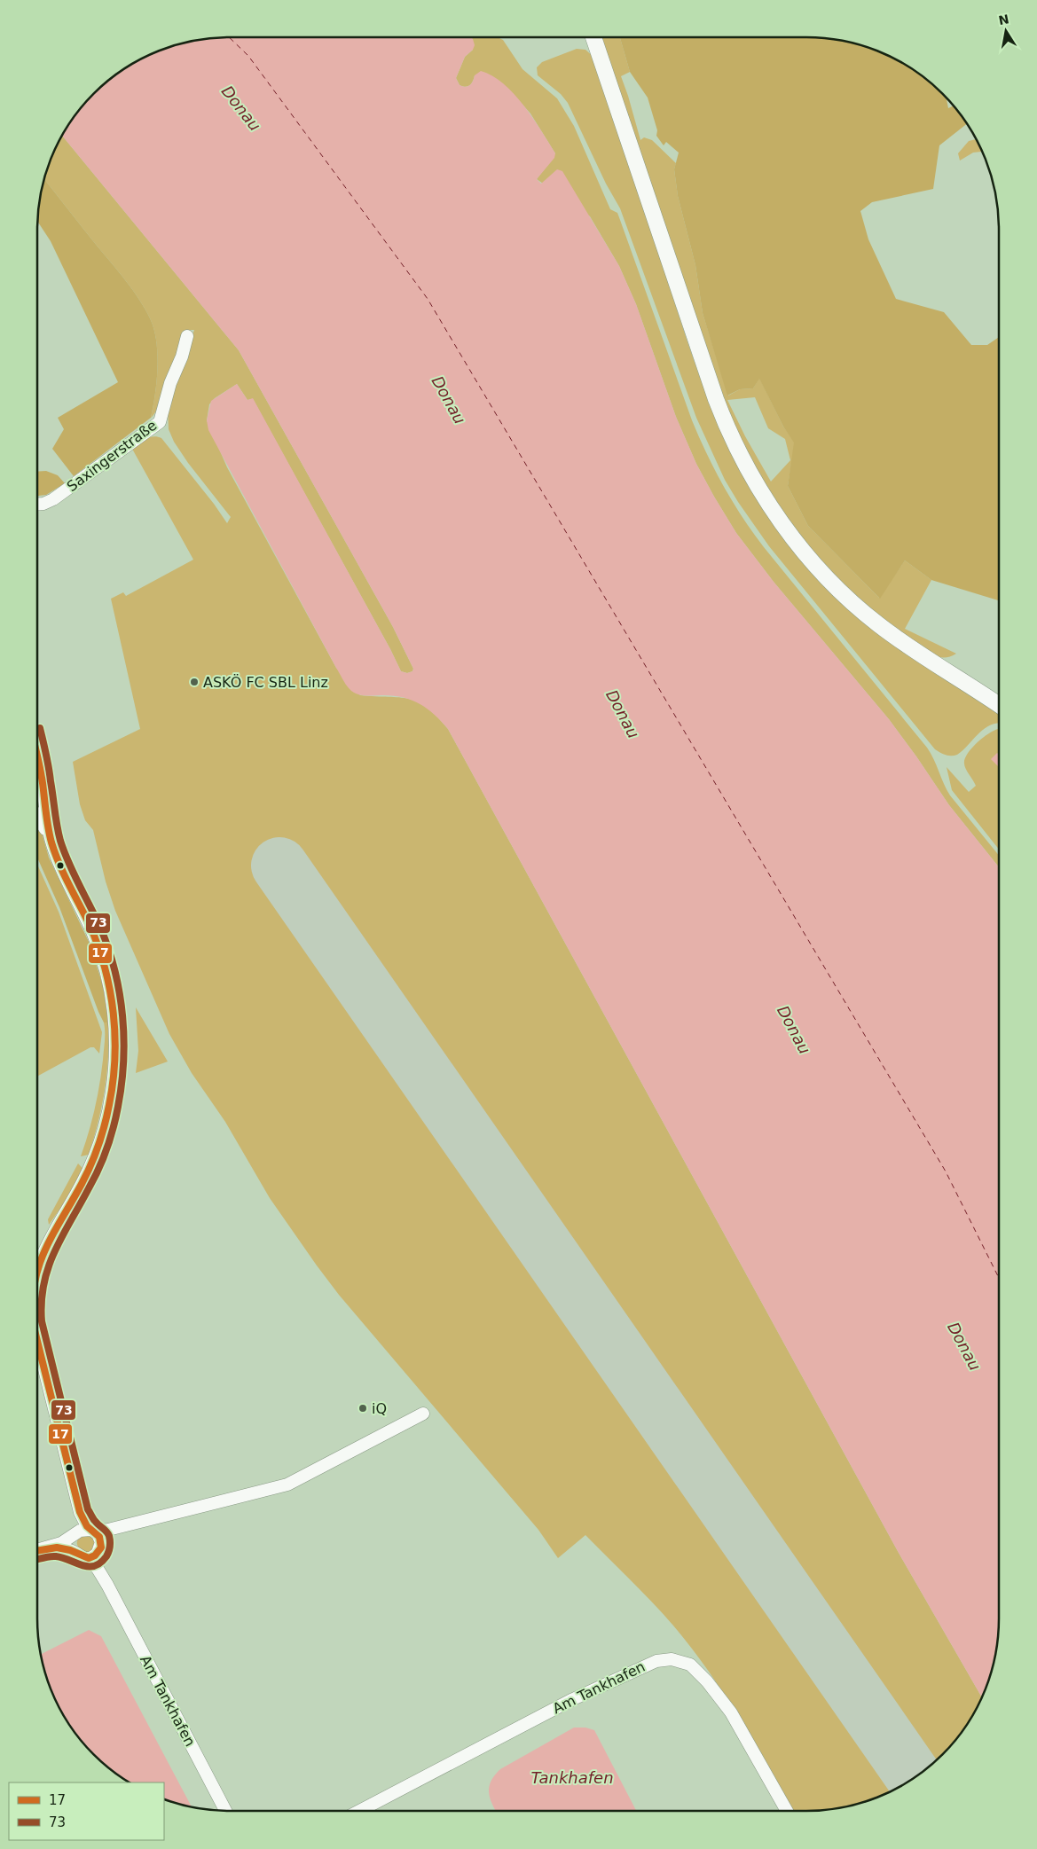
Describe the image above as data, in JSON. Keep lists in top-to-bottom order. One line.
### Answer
{"streets":{"street":["Saxingerstraße","Am Tankhafen"]},"water":["Donau","Tankhafen"],"places":["ASKÖ FC SBL Linz","iQ"],"lines":["transit line 73","transit line 17"],"legend":["17","73"],"north":"top"}
